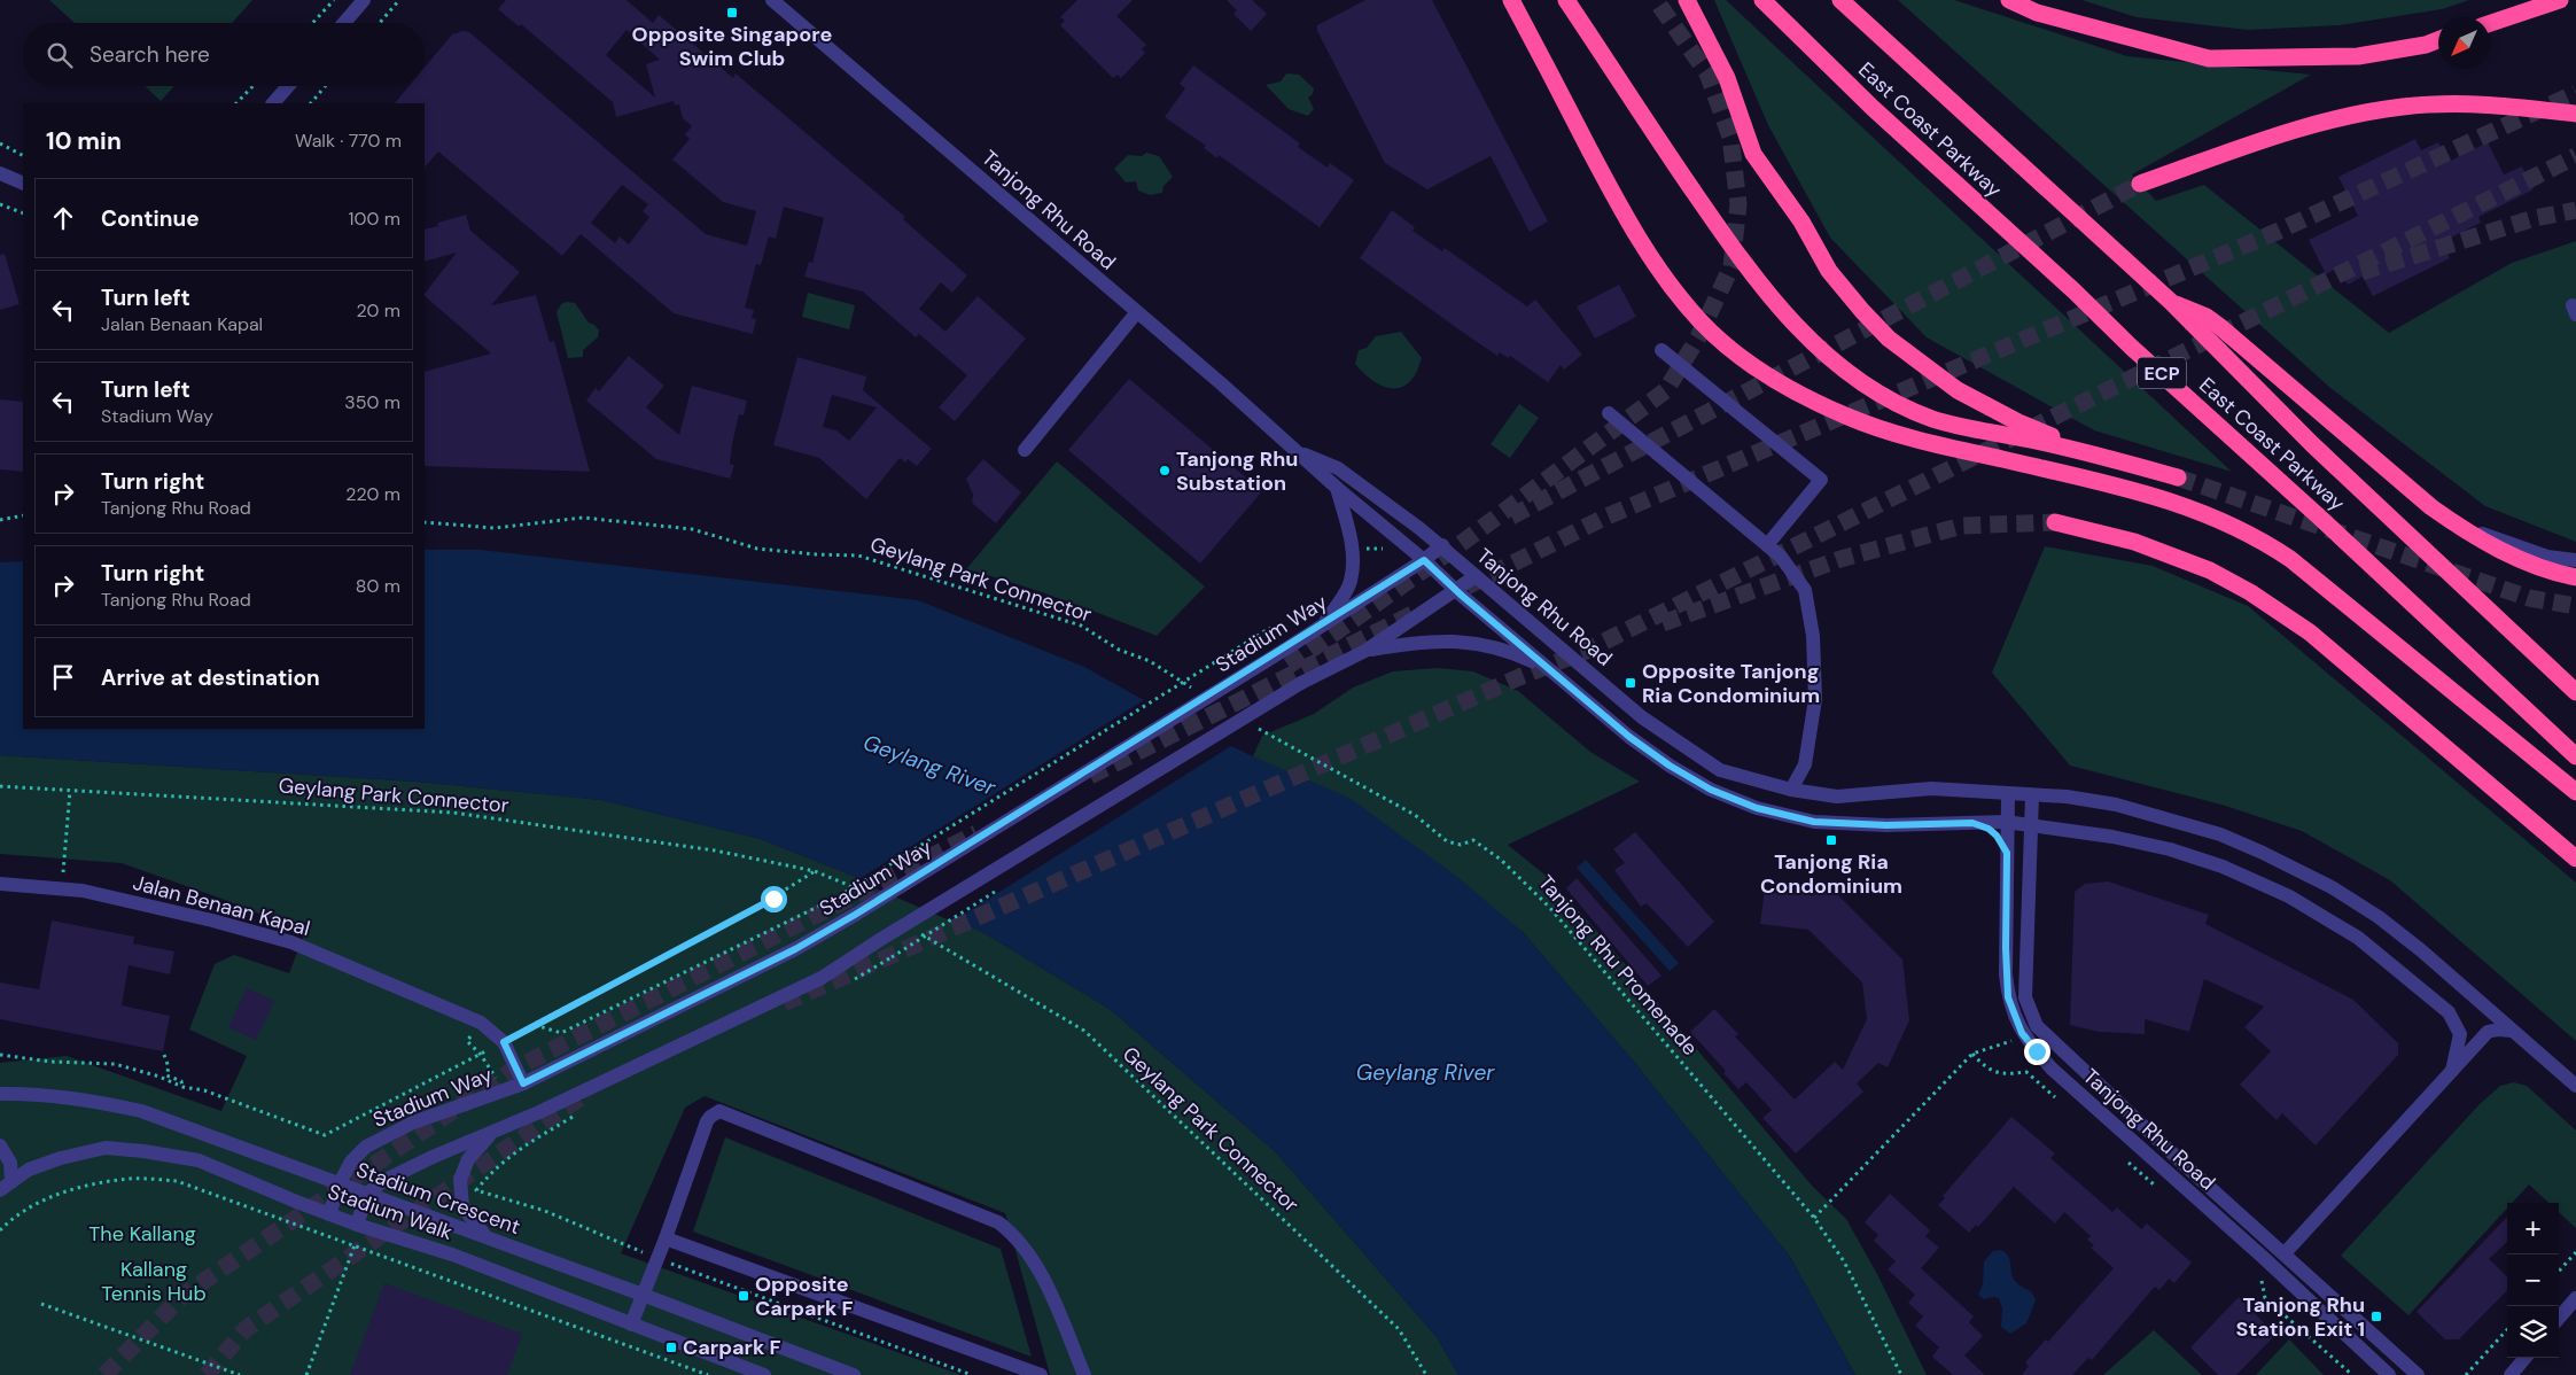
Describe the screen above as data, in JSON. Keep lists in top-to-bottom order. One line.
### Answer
{"streets":{"highway":["East Coast Parkway","ECP"],"street":["Tanjong Rhu Road","Stadium Way","Jalan Benaan Kapal","Stadium Crescent","Stadium Walk"],"path":["Geylang Park Connector","Tanjong Rhu Promenade"]},"crossings":[["Tanjong Rhu Road","Stadium Way"],["Stadium Way","Jalan Benaan Kapal"],["Stadium Way","Stadium Crescent"],["Stadium Way","Stadium Walk"]],"water":["Geylang River"],"parks":["The Kallang","Kallang Tennis Hub"],"places":{"transit":["Opposite Singapore Swim Club","Opposite Tanjong Ria Condominium","Tanjong Ria Condominium","Opposite Carpark F","Tanjong Rhu Station Exit 1","Carpark F"],"other":["Tanjong Rhu Substation"]},"north":"bottom left","page":{"search":"Search here","heading":["10 min","Walk · 770 m"],"list":[["Continue","100 m"],["Turn left","Jalan Benaan Kapal","20 m"],["Turn left","Stadium Way","350 m"],["Turn right","Tanjong Rhu Road","220 m"],["Turn right","Tanjong Rhu Road","80 m"],"Arrive at destination"],"map_buttons":["+","−"]}}
